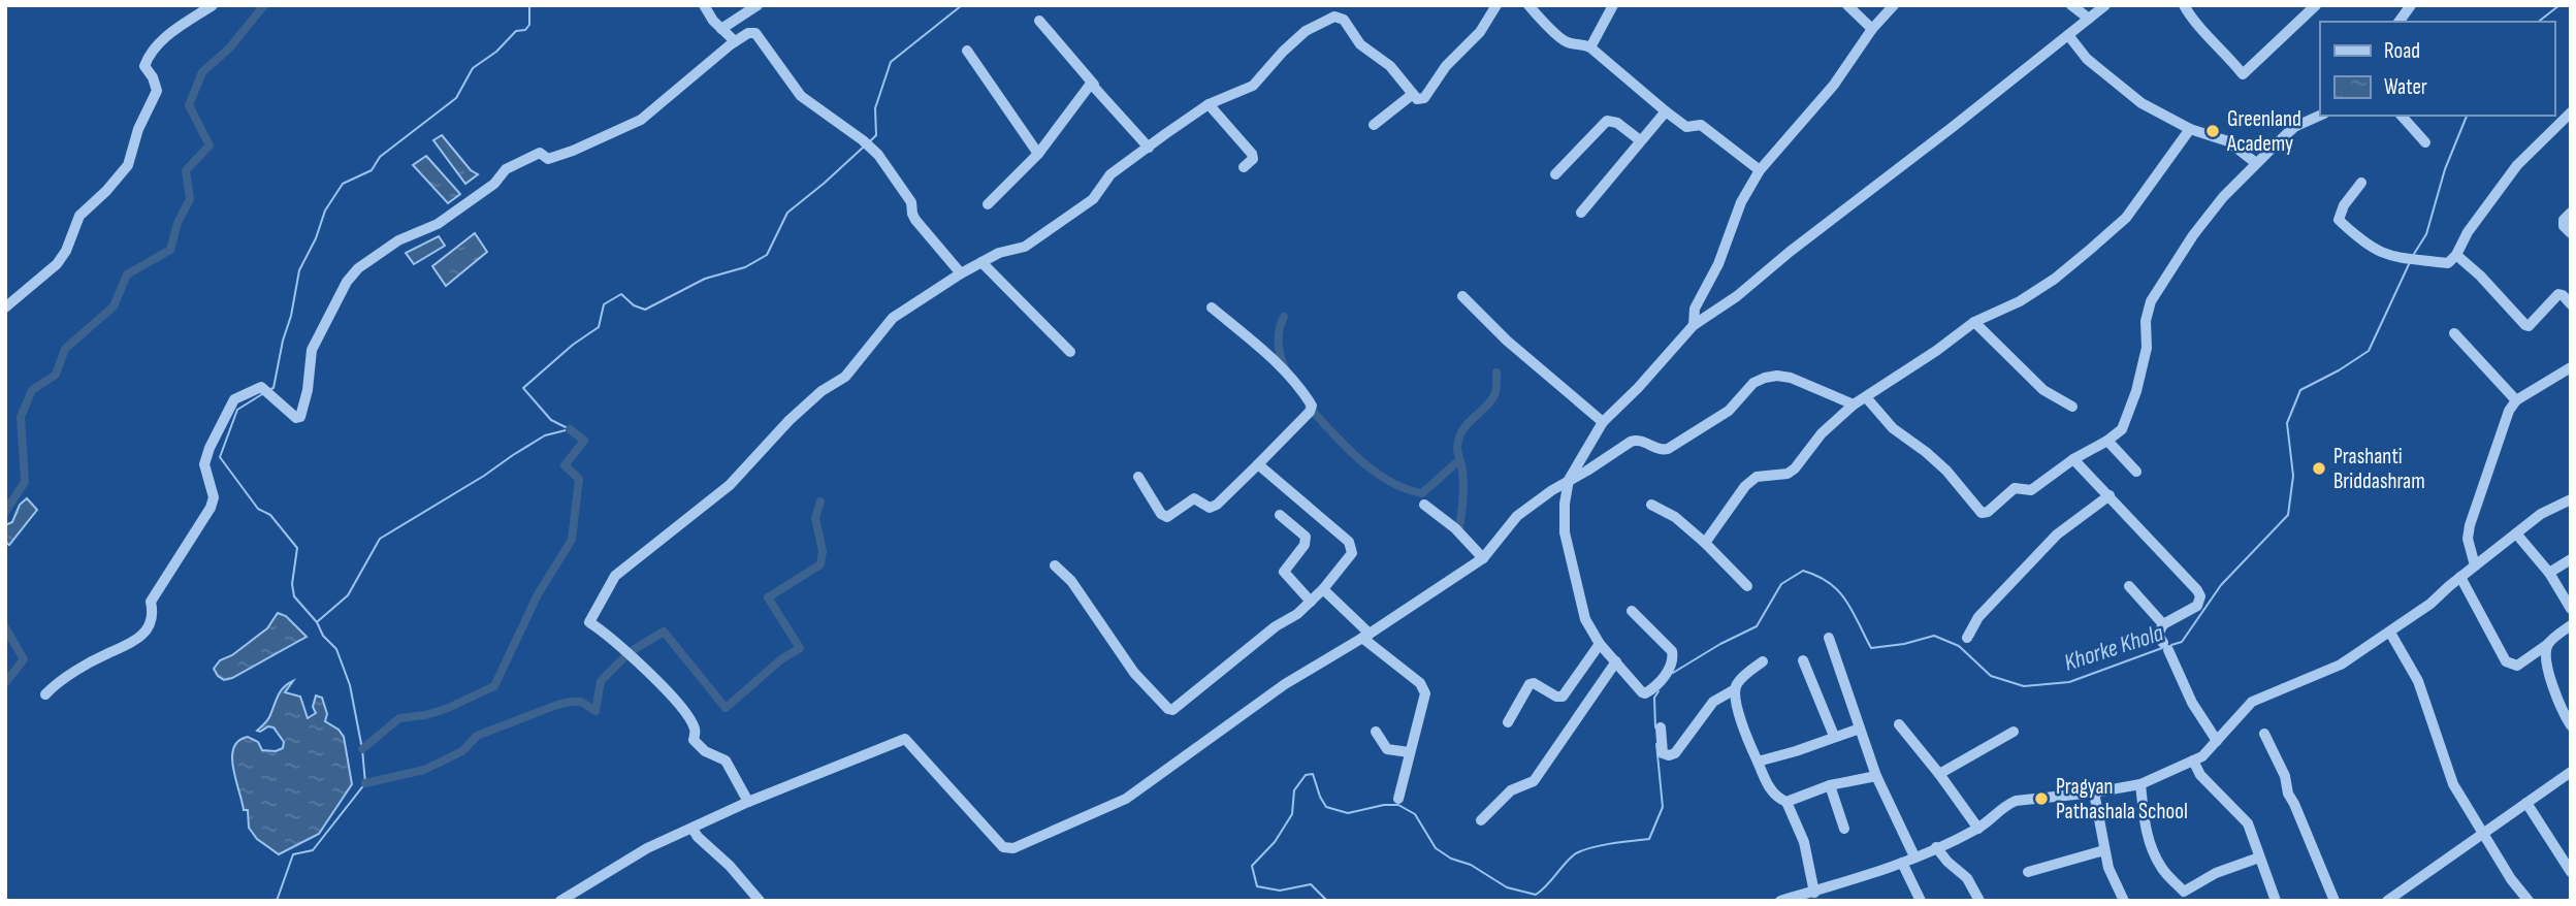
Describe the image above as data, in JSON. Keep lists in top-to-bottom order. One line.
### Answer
{"water":["Khorke Khola"],"places":["Greenland Academy","Prashanti Briddashram","Pragyan Pathashala School"],"legend":["Road","Water"]}
